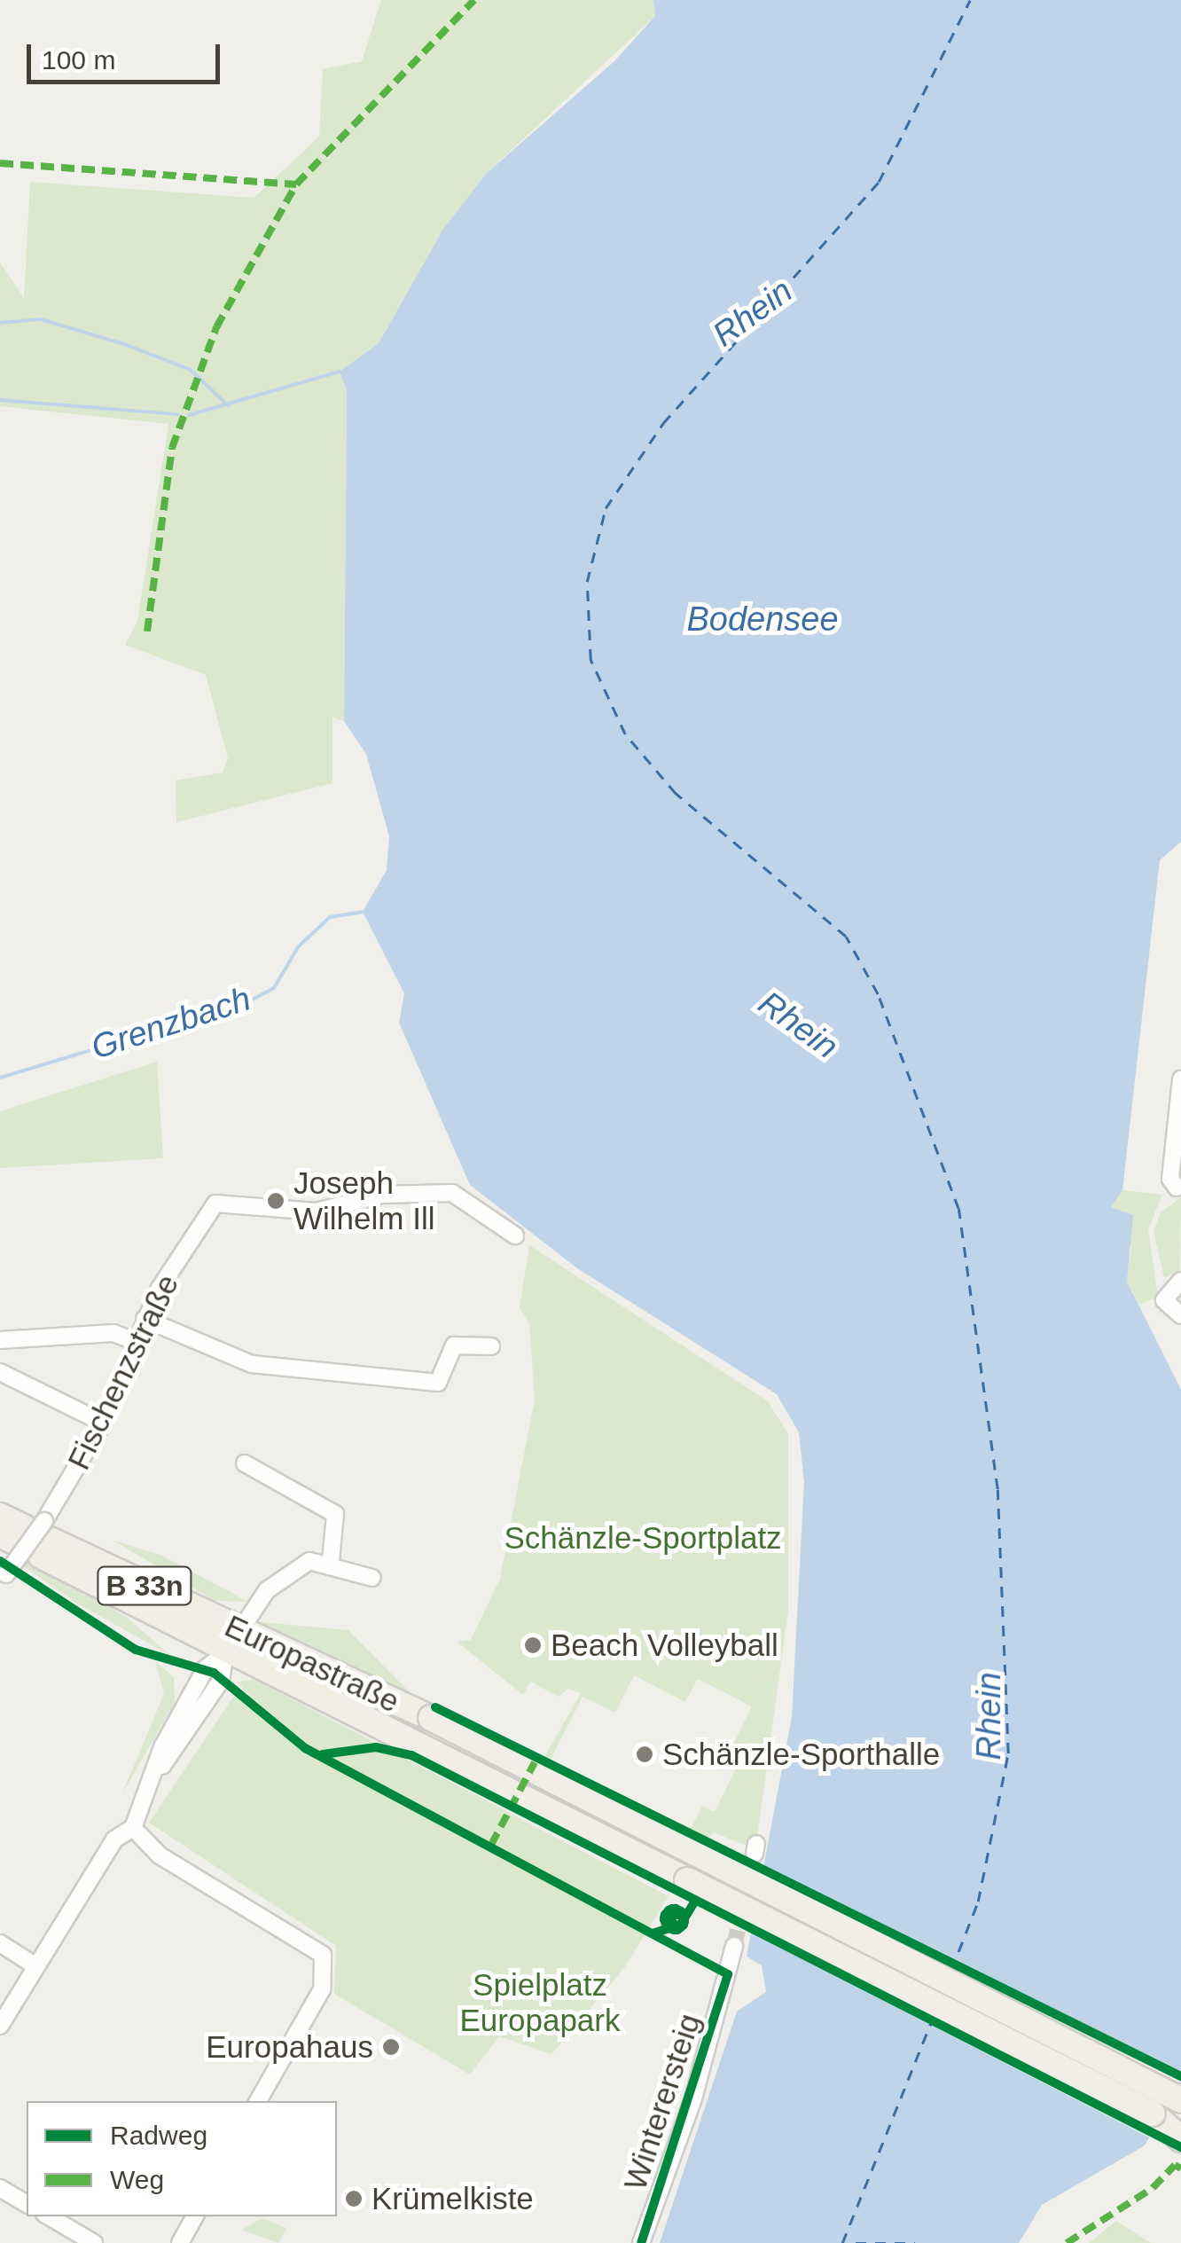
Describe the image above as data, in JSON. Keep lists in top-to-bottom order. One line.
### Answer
{"streets":{"main road":["B 33n","Europastraße"],"street":["Fischenzstraße","Winterersteig"]},"crossings":[["B 33n","Europastraße"]],"water":["Rhein","Bodensee","Grenzbach"],"parks":["Schänzle-Sportplatz","Spielplatz Europapark"],"places":["Joseph Wilhelm Ill","Beach Volleyball","Schänzle-Sporthalle","Europahaus","Krümelkiste"],"legend":["Radweg","Weg"],"scale_bar":"100 m"}
